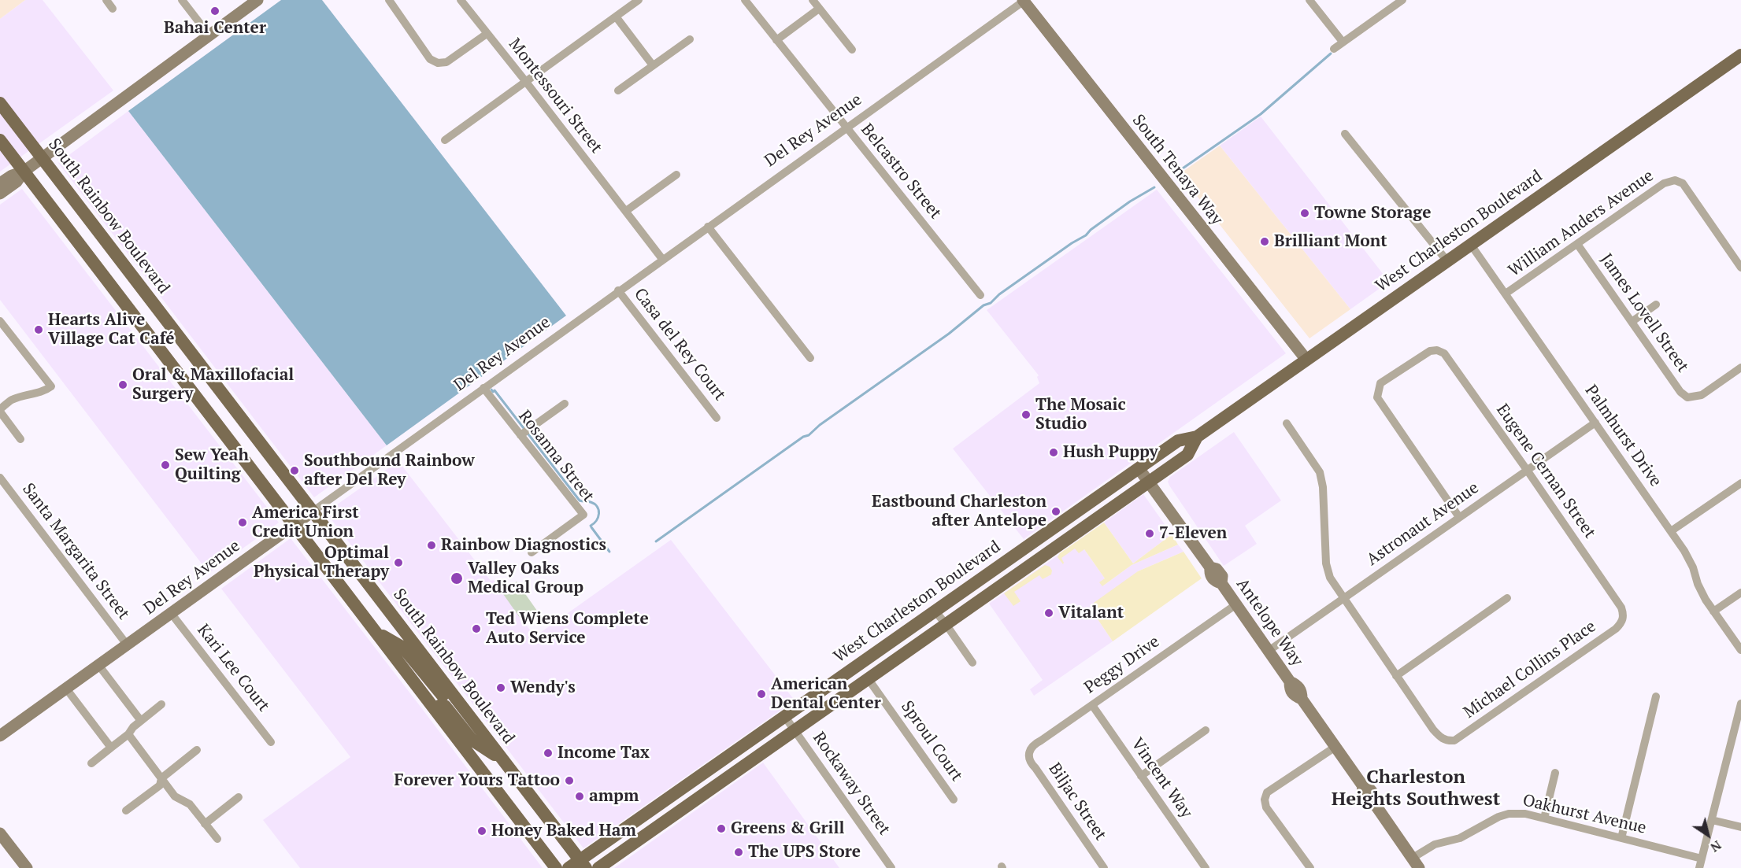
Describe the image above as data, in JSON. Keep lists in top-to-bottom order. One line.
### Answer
{"streets":{"main road":["South Rainbow Boulevard","West Charleston Boulevard"],"street":["Montessouri Street","Del Rey Avenue","South Tenaya Way","Belcastro Street","William Anders Avenue","James Lovell Street","Casa del Rey Court","Palmhurst Drive","Rosanna Street","Eugene Cernan Street","Astronaut Avenue","Santa Margarita Street","Antelope Way","Peggy Drive","Kari Lee Court","Michael Collins Place","Sproul Court","Vincent Way","Rockaway Street","Biljac Street","Oakhurst Avenue"]},"crossings":[["Montessouri Street","Del Rey Avenue"],["Del Rey Avenue","South Tenaya Way"],["Del Rey Avenue","Belcastro Street"],["Del Rey Avenue","South Rainbow Boulevard"],["Del Rey Avenue","Casa del Rey Court"],["Del Rey Avenue","Rosanna Street"],["Del Rey Avenue","Santa Margarita Street"],["Del Rey Avenue","Kari Lee Court"],["South Tenaya Way","West Charleston Boulevard"],["South Rainbow Boulevard","West Charleston Boulevard"],["William Anders Avenue","James Lovell Street"],["William Anders Avenue","Palmhurst Drive"],["West Charleston Boulevard","Palmhurst Drive"],["West Charleston Boulevard","Antelope Way"],["West Charleston Boulevard","Sproul Court"],["West Charleston Boulevard","Rockaway Street"],["Palmhurst Drive","Astronaut Avenue"],["Eugene Cernan Street","Astronaut Avenue"],["Eugene Cernan Street","Michael Collins Place"],["Astronaut Avenue","Antelope Way"],["Antelope Way","Peggy Drive"],["Antelope Way","Oakhurst Avenue"],["Peggy Drive","Vincent Way"],["Peggy Drive","Biljac Street"]],"districts":["Charleston Heights Southwest"],"places":["Bahai Center","Towne Storage","Brilliant Mont","Hearts Alive Village Cat Café","Oral & Maxillofacial Surgery","The Mosaic Studio","Hush Puppy","Sew Yeah Quilting","Southbound Rainbow after Del Rey","Eastbound Charleston after Antelope","America First Credit Union","7-Eleven","Rainbow Diagnostics","Optimal Physical Therapy","Valley Oaks Medical Group","Vitalant","Ted Wiens Complete Auto Service","Wendy's","American Dental Center","Income Tax","Forever Yours Tattoo","ampm","Greens & Grill","Honey Baked Ham","The UPS Store"],"north":"bottom right"}
